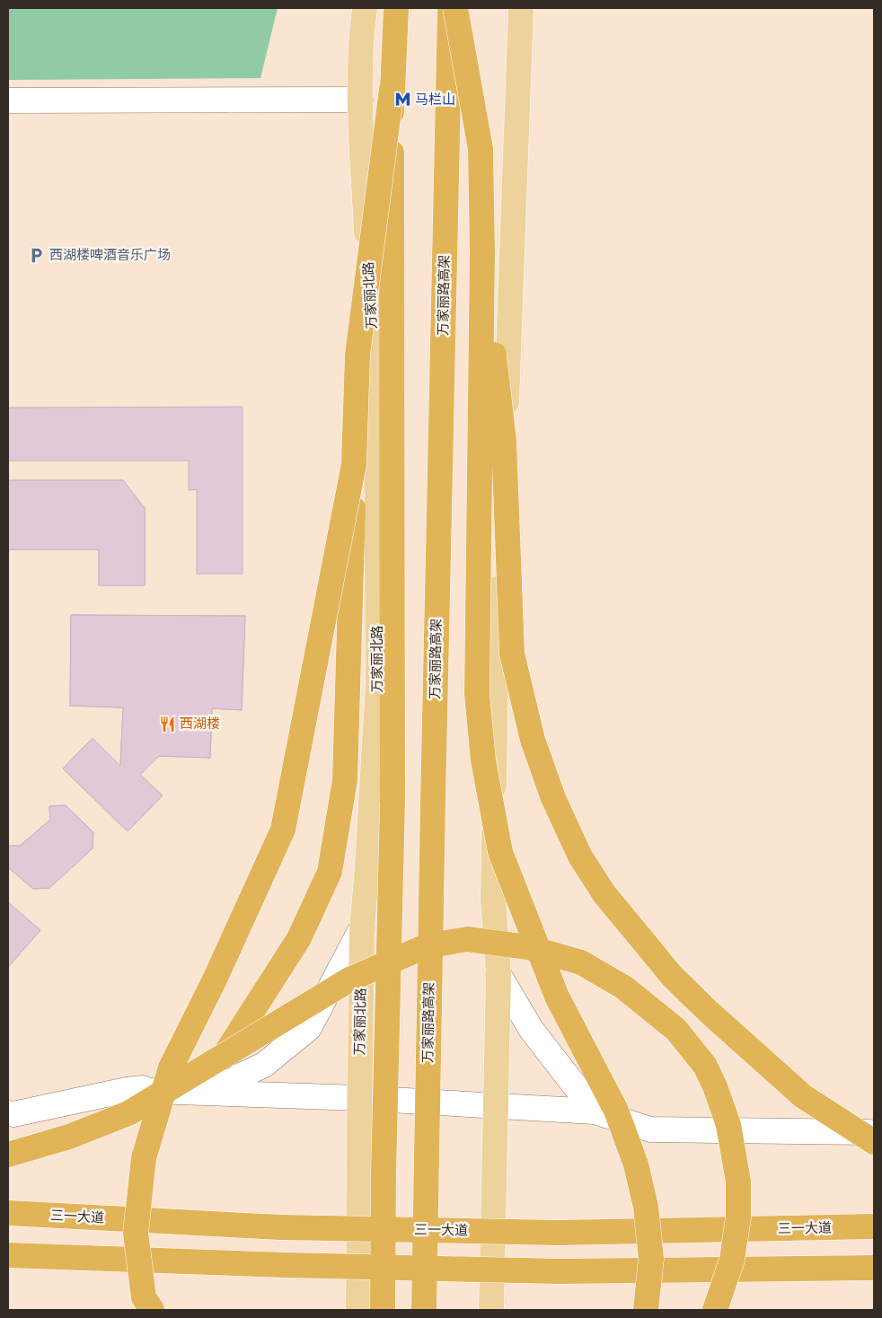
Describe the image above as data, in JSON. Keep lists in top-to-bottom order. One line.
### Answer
{"streets":{"highway":["万家丽路高架","三一大道"],"main road":["万家丽北路"]},"places":{"metro station":["马栏山"],"parking":["西湖楼啤酒音乐广场"],"restaurant":["西湖楼"]}}
